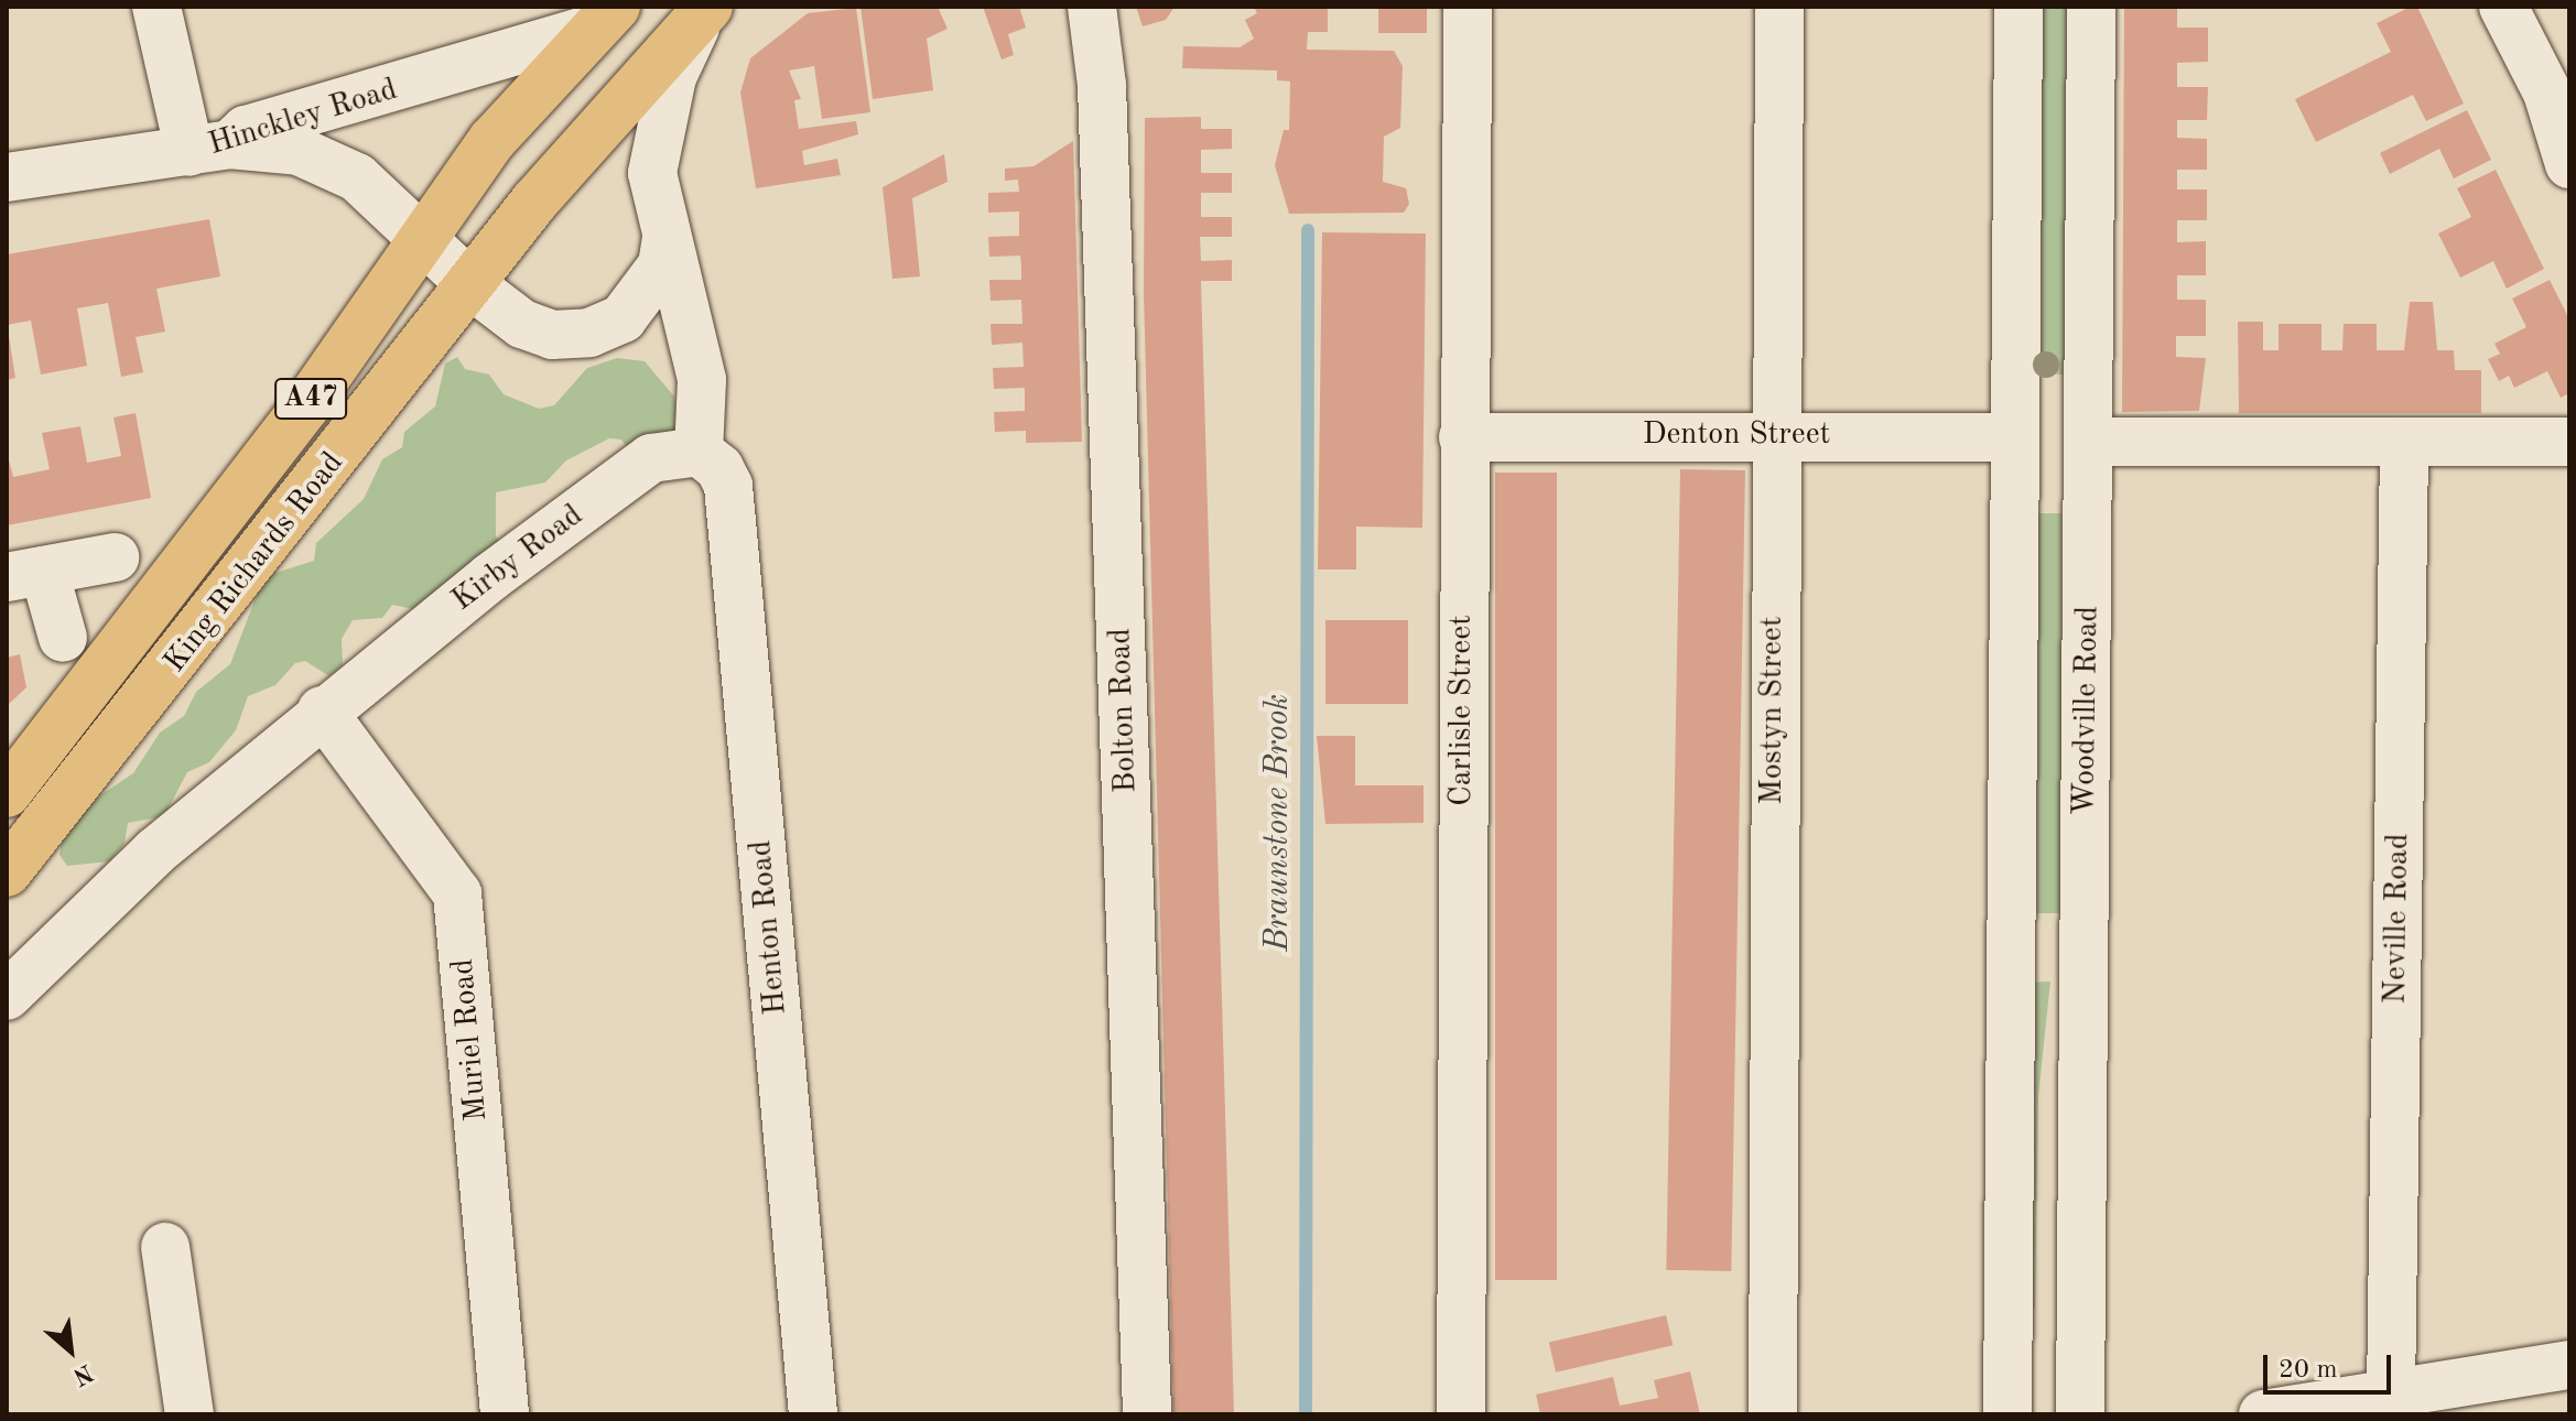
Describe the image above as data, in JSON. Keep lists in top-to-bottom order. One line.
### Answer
{"streets":{"main road":["A47","King Richards Road"],"street":["Hinckley Road","Denton Street","Kirby Road","Bolton Road","Carlisle Street","Mostyn Street","Woodville Road","Neville Road","Henton Road","Muriel Road"]},"crossings":[["Hinckley Road","King Richards Road"],["Denton Street","Carlisle Street"],["Denton Street","Mostyn Street"],["Kirby Road","Henton Road"],["Kirby Road","Muriel Road"]],"water":["Braunstone Brook"],"scale_bar":"20 m","north":"bottom right"}
